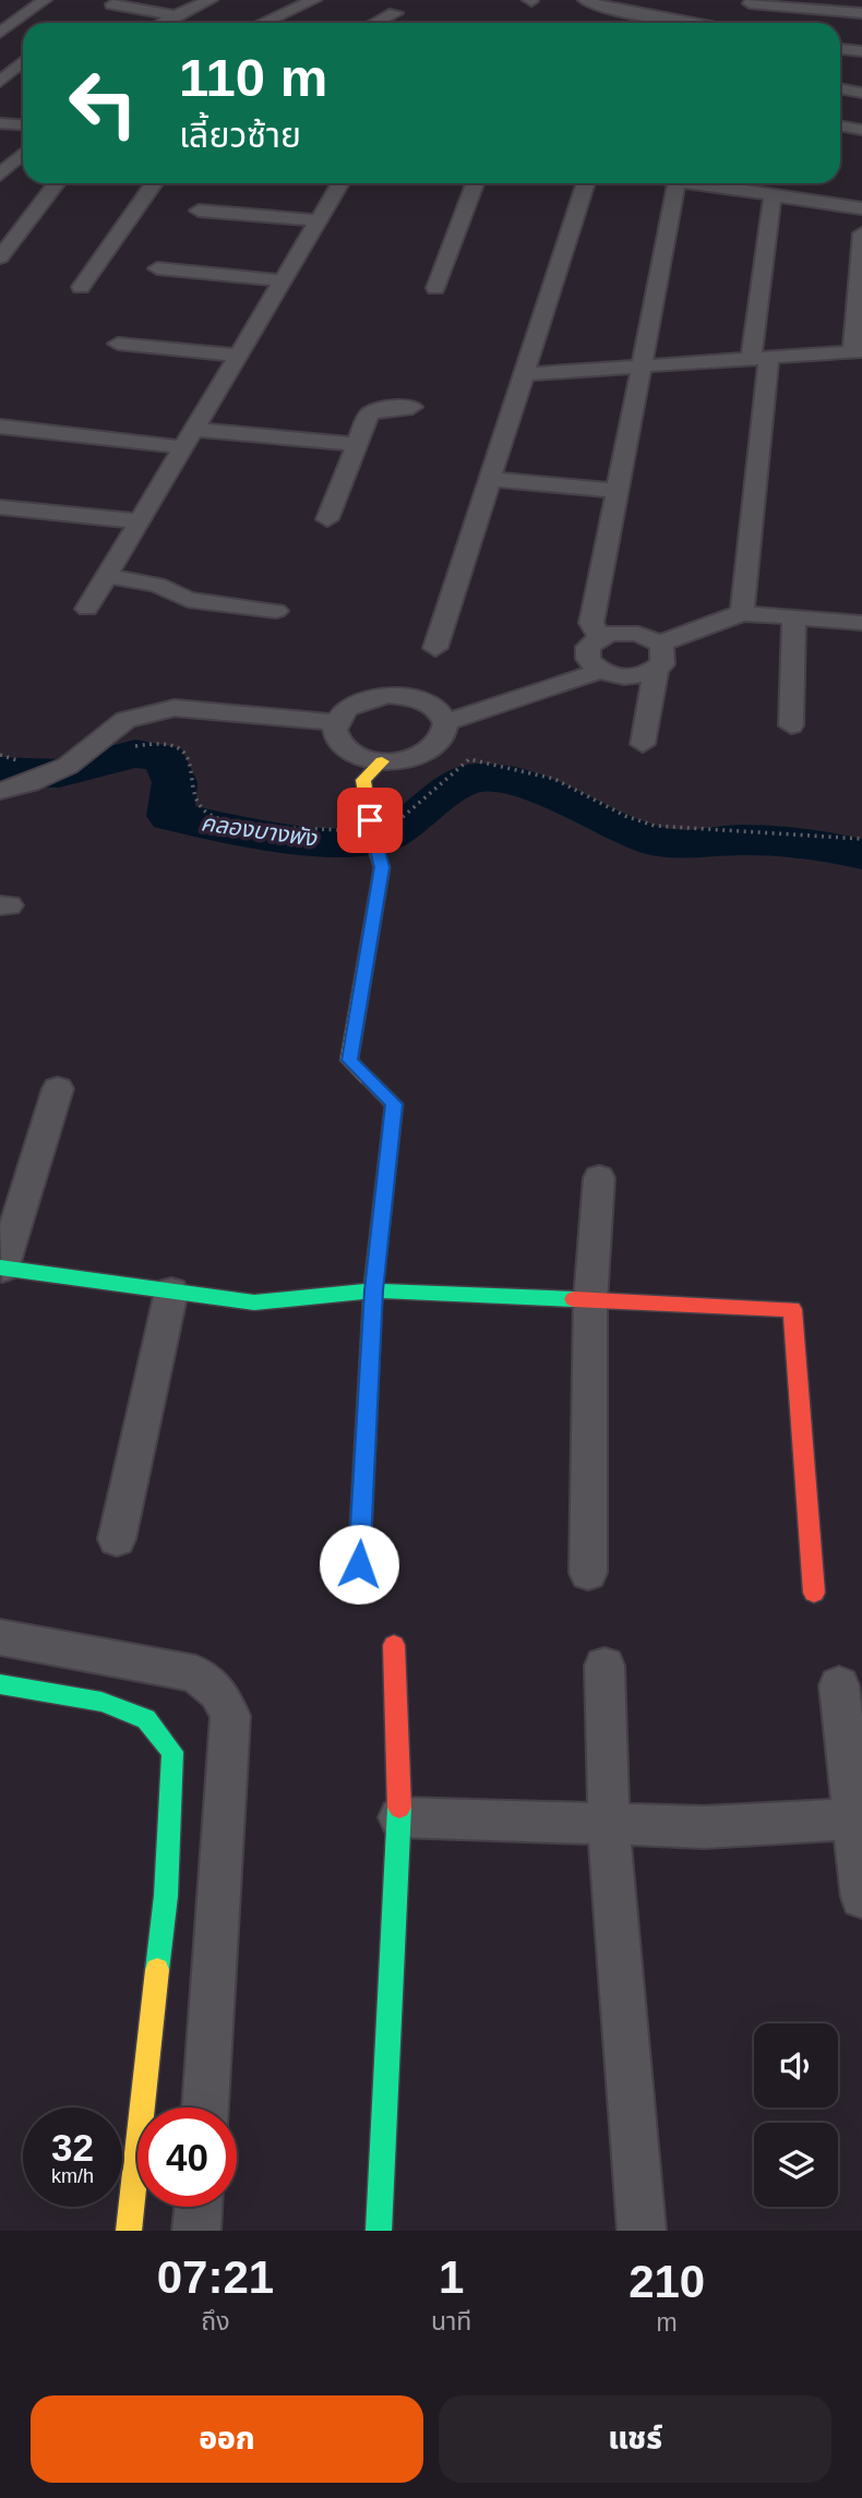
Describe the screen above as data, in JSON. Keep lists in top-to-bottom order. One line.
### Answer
{"water":["คลองบางพัง"],"page":{"turn":["110 m","เลี้ยวซ้าย"],"speed":"32 km/h","limit":"40","eta":["07:21","ถึง","1","นาที","210","m"],"buttons":["ออก","แชร์"]}}
